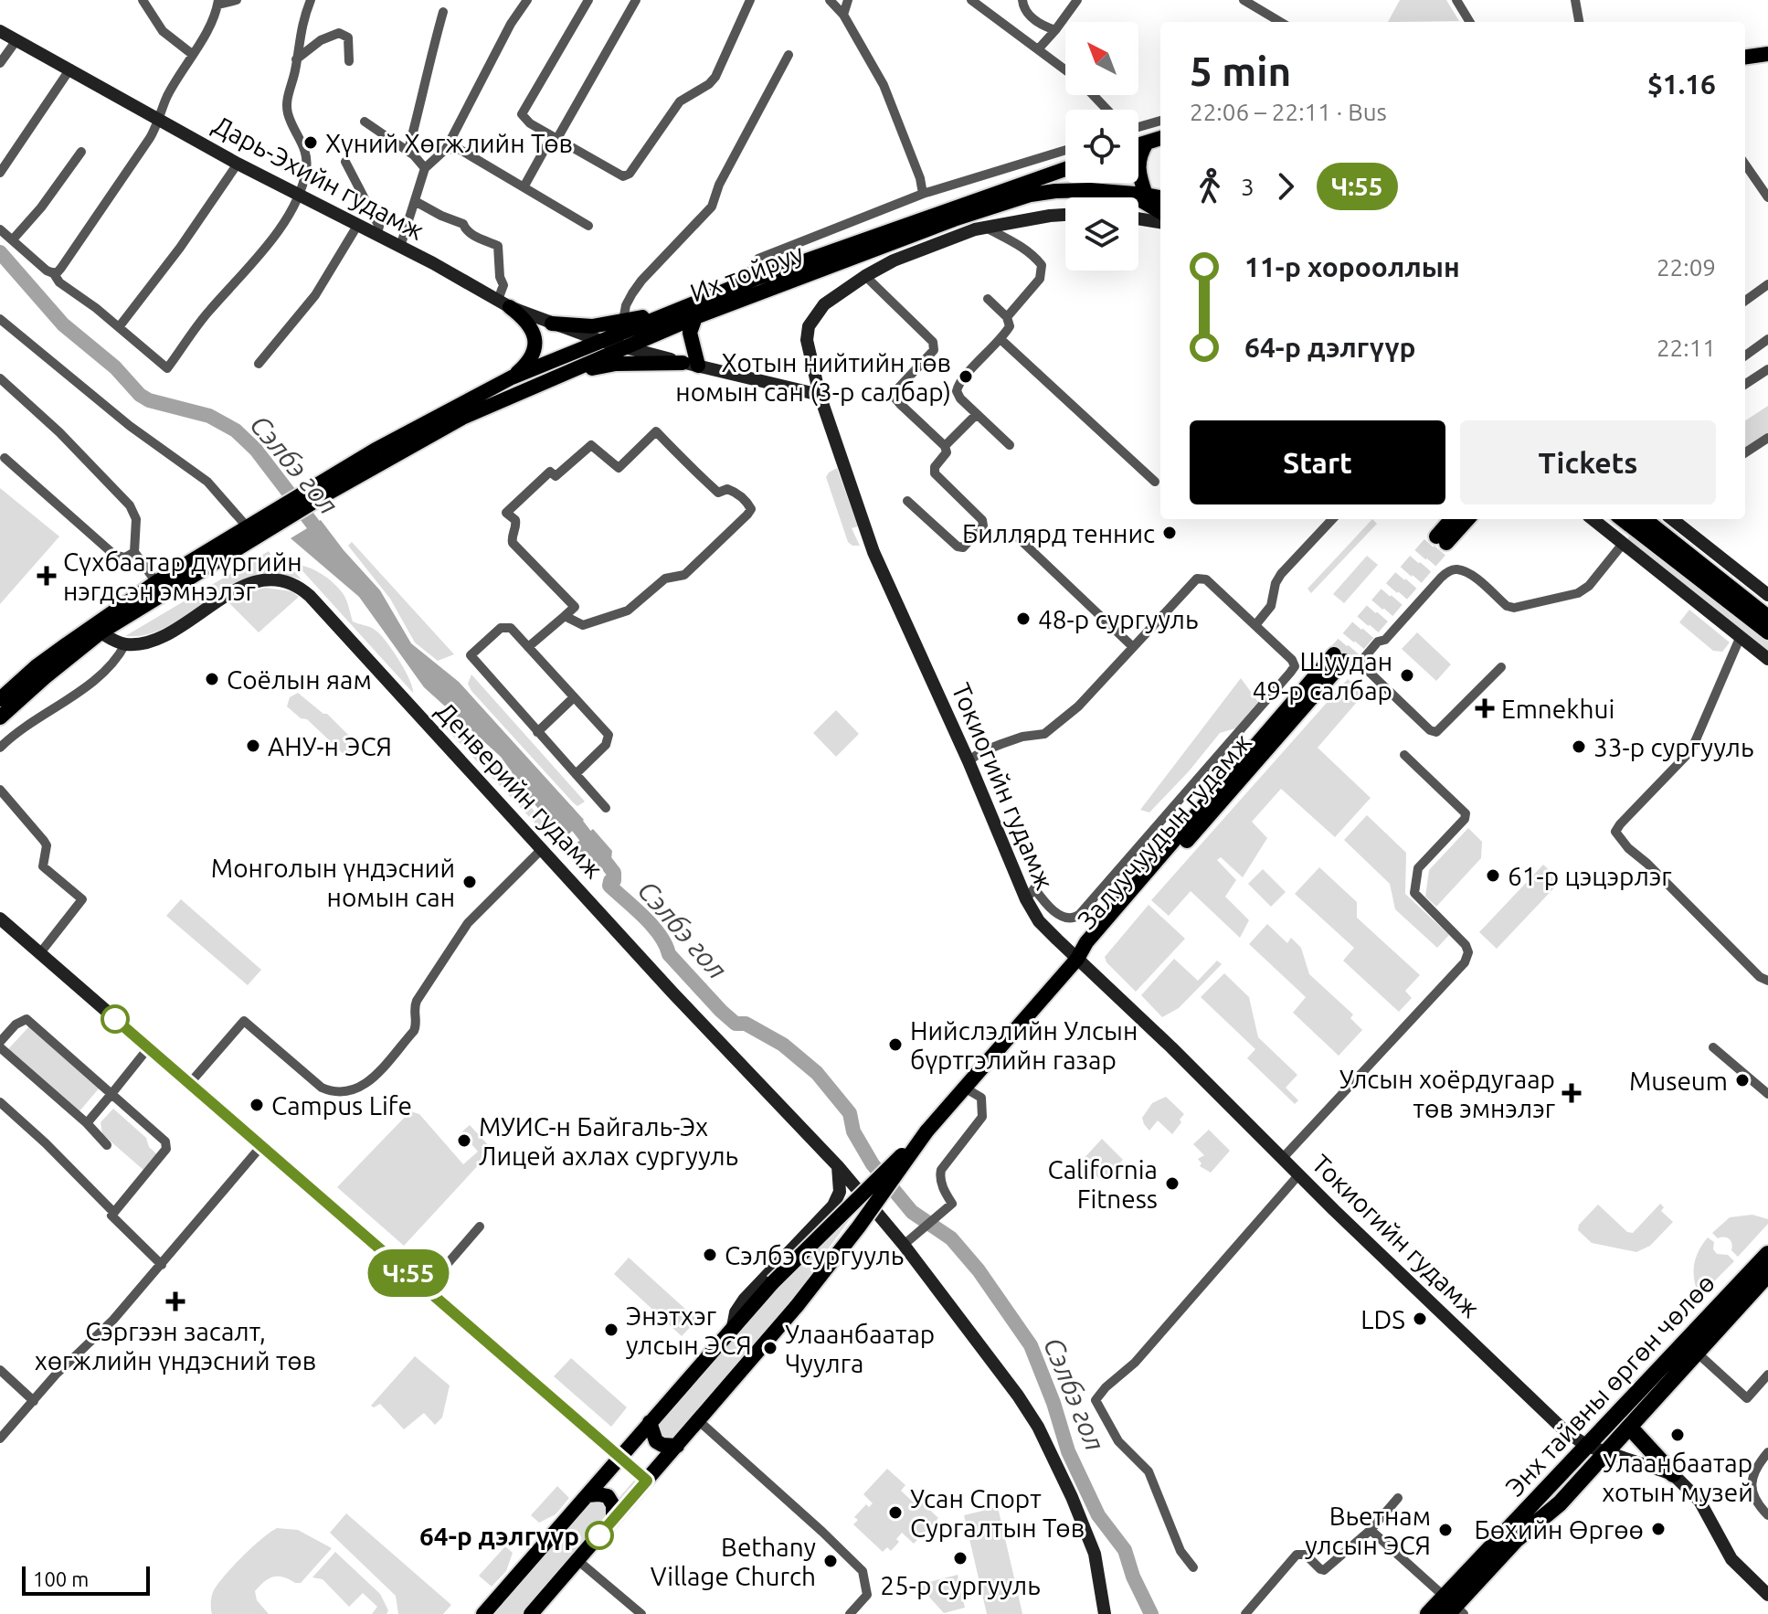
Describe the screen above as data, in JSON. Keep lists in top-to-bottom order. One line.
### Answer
{"streets":{"highway":["Энх тайвны өргөн чөлөө"],"main road":["Дарь-Эхийн гудамж","Их тойруу","Токиогийн гудамж","Денверийн гудамж","Залуучуудын гудамж"]},"crossings":[["Дарь-Эхийн гудамж","Их тойруу"],["Токиогийн гудамж","Залуучуудын гудамж"],["Токиогийн гудамж","Энх тайвны өргөн чөлөө"]],"water":["Сэлбэ гол"],"places":{"other":["Хүний Хөгжлийн Төв","Хотын нийтийн төв номын сан (3-р салбар)","Биллярд теннис","48-р сургууль","Шуудан 49-р салбар","Соёлын яам","АНУ-н ЭСЯ","33-р сургууль","61-р цэцэрлэг","Монголын үндэсний номын сан","Нийслэлийн Улсын бүртгэлийн газар","Museum","Campus Life","МУИС-н Байгаль-Эх Лицей ахлах сургууль","California Fitness","Сэлбэ сургууль","LDS","Энэтхэг улсын ЭСЯ","Улаанбаатар Чуулга","Улаанбаатар хотын музей","Усан Спорт Сургалтын Төв","Бөхийн Өргөө","Вьетнам улсын ЭСЯ","64-р дэлгүүр","25-р сургууль","Bethany Village Church"],"health":["Сүхбаатар дүүргийн нэгдсэн эмнэлэг","Emnekhui","Улсын хоёрдугаар төв эмнэлэг","Сэргээн засалт, хөгжлийн үндэсний төв"]},"lines":["bus line Ч:55"],"scale_bar":"100 m","north":"top left","page":{"on_map":"Ч:55","heading":["5 min","22:06 – 22:11 · Bus","$1.16"],"legs":["3","Ч:55"],"list":[{"name":"11-р хорооллын","value":"22:09"},{"name":"64-р дэлгүүр","value":"22:11"}],"buttons":["Start","Tickets"],"scale":"100 m"}}
